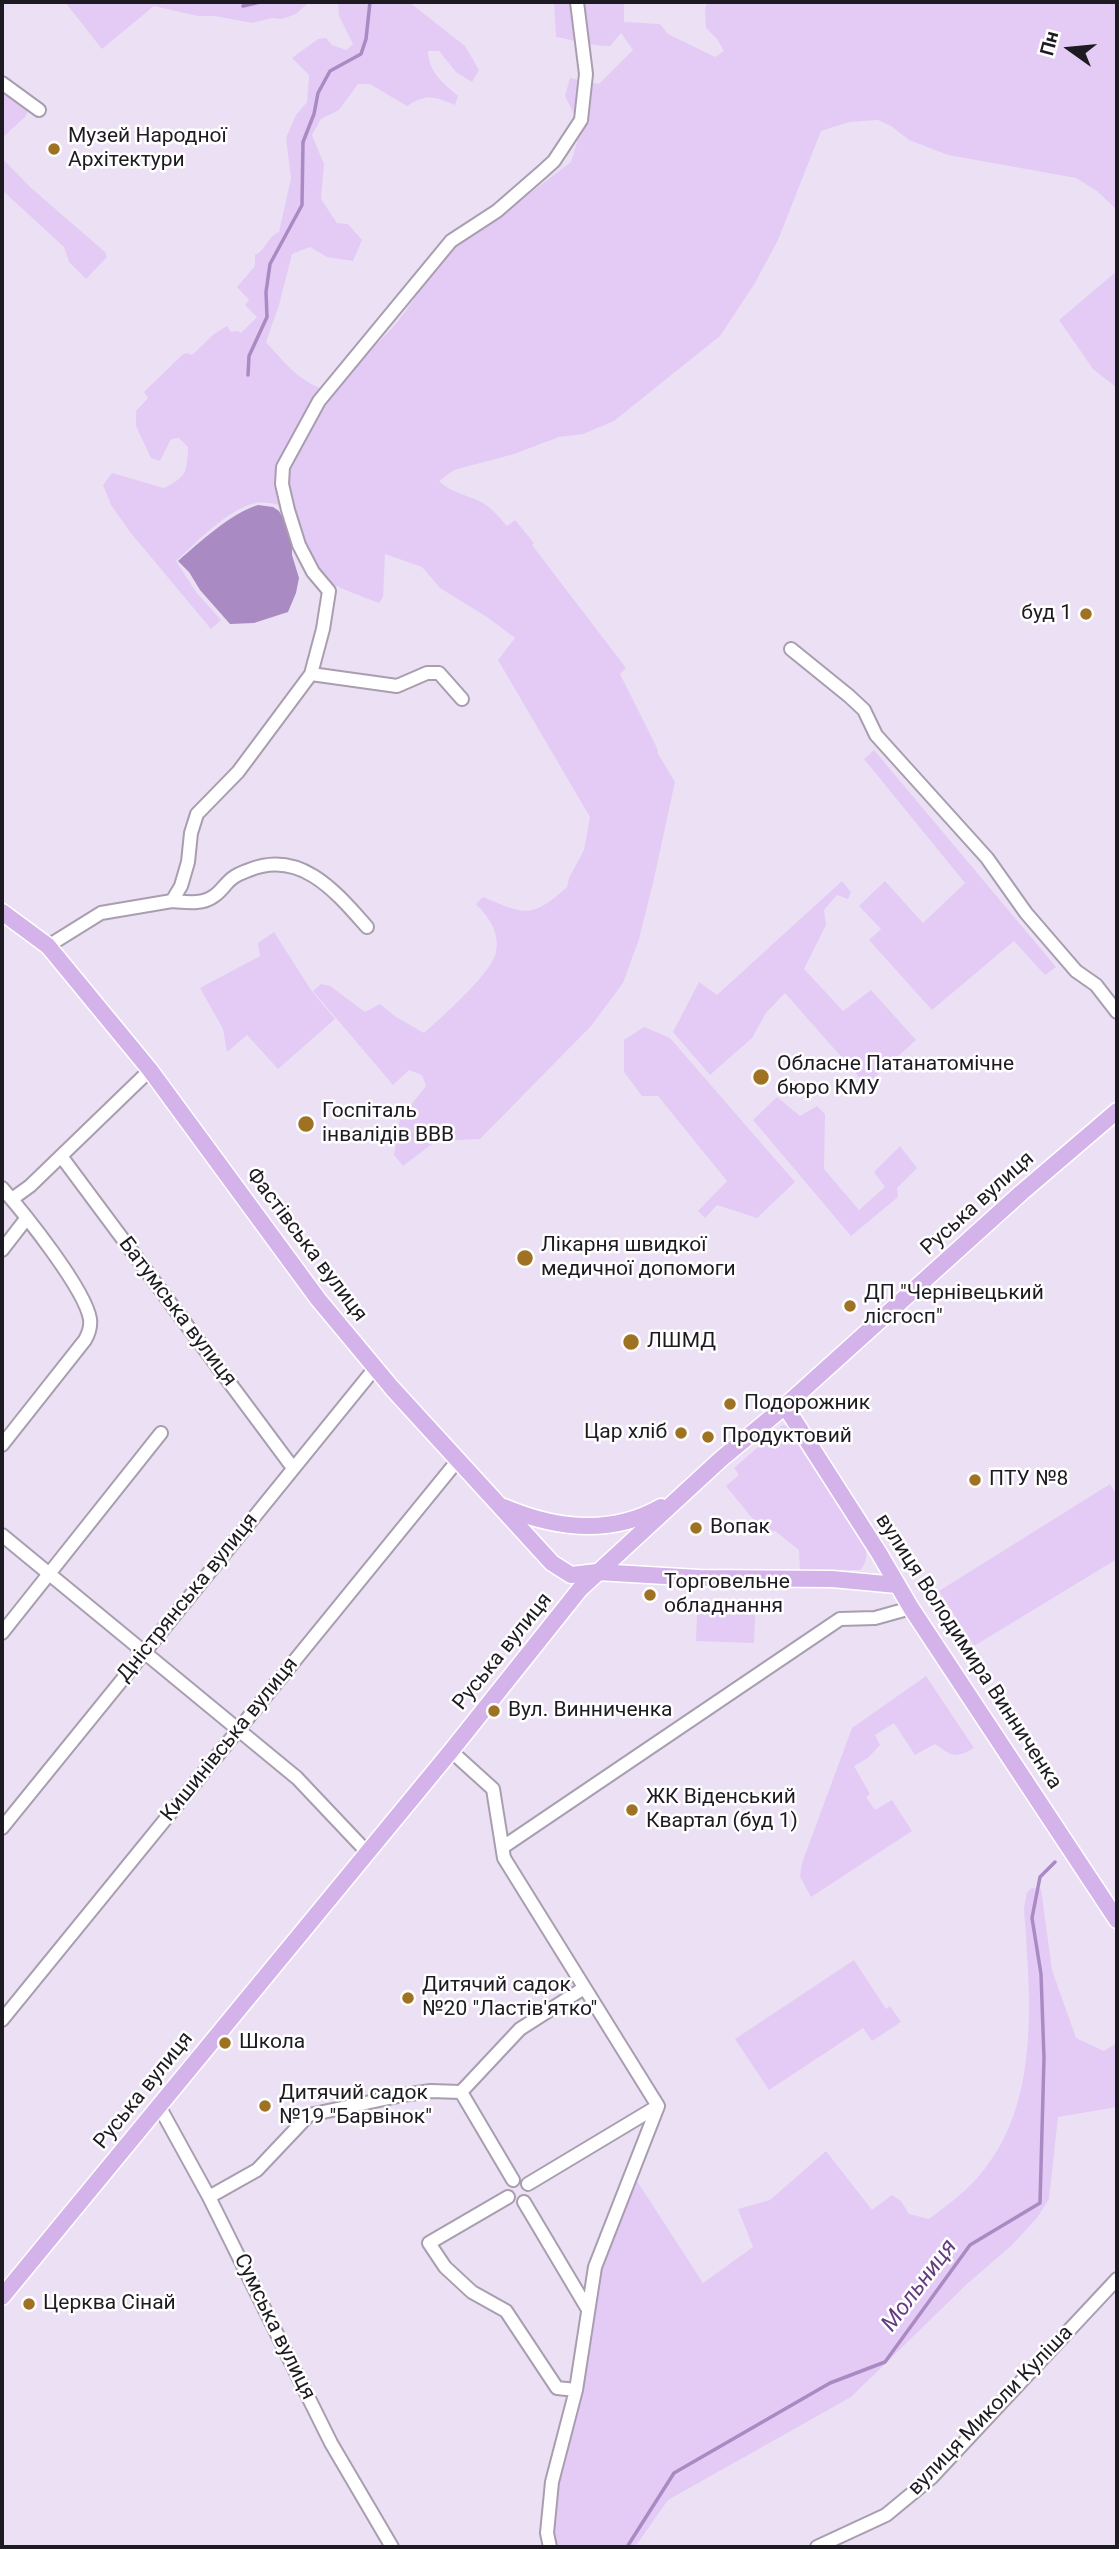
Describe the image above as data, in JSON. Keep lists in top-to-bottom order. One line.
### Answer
{"streets":{"main road":["Руська вулиця","Фастівська вулиця","вулиця Володимира Винниченка"],"street":["Батумська вулиця","Дністрянська вулиця","Кишинівська вулиця","Сумська вулиця","вулиця Миколи Куліша"]},"crossings":[["Руська вулиця","Фастівська вулиця"],["Руська вулиця","вулиця Володимира Винниченка"],["Руська вулиця","Сумська вулиця"],["Фастівська вулиця","Дністрянська вулиця"],["Фастівська вулиця","вулиця Володимира Винниченка"],["Фастівська вулиця","Кишинівська вулиця"],["Батумська вулиця","Дністрянська вулиця"]],"water":["Мольниця"],"places":["Музей Народної Архітектури","буд 1","Обласне Патанатомічне бюро КМУ","Госпіталь інвалідів ВВВ","Лікарня швидкої медичної допомоги","ДП \"Чернівецький лісгосп\"","ЛШМД","Подорожник","Цар хліб","Продуктовий","ПТУ №8","Вопак","Торговельне обладнання","Вул. Винниченка","ЖК Віденський Квартал (буд 1)","Дитячий садок №20 \"Ластів'ятко\"","Школа","Дитячий садок №19 \"Барвінок\"","Церква Сінай"],"north":"left"}
